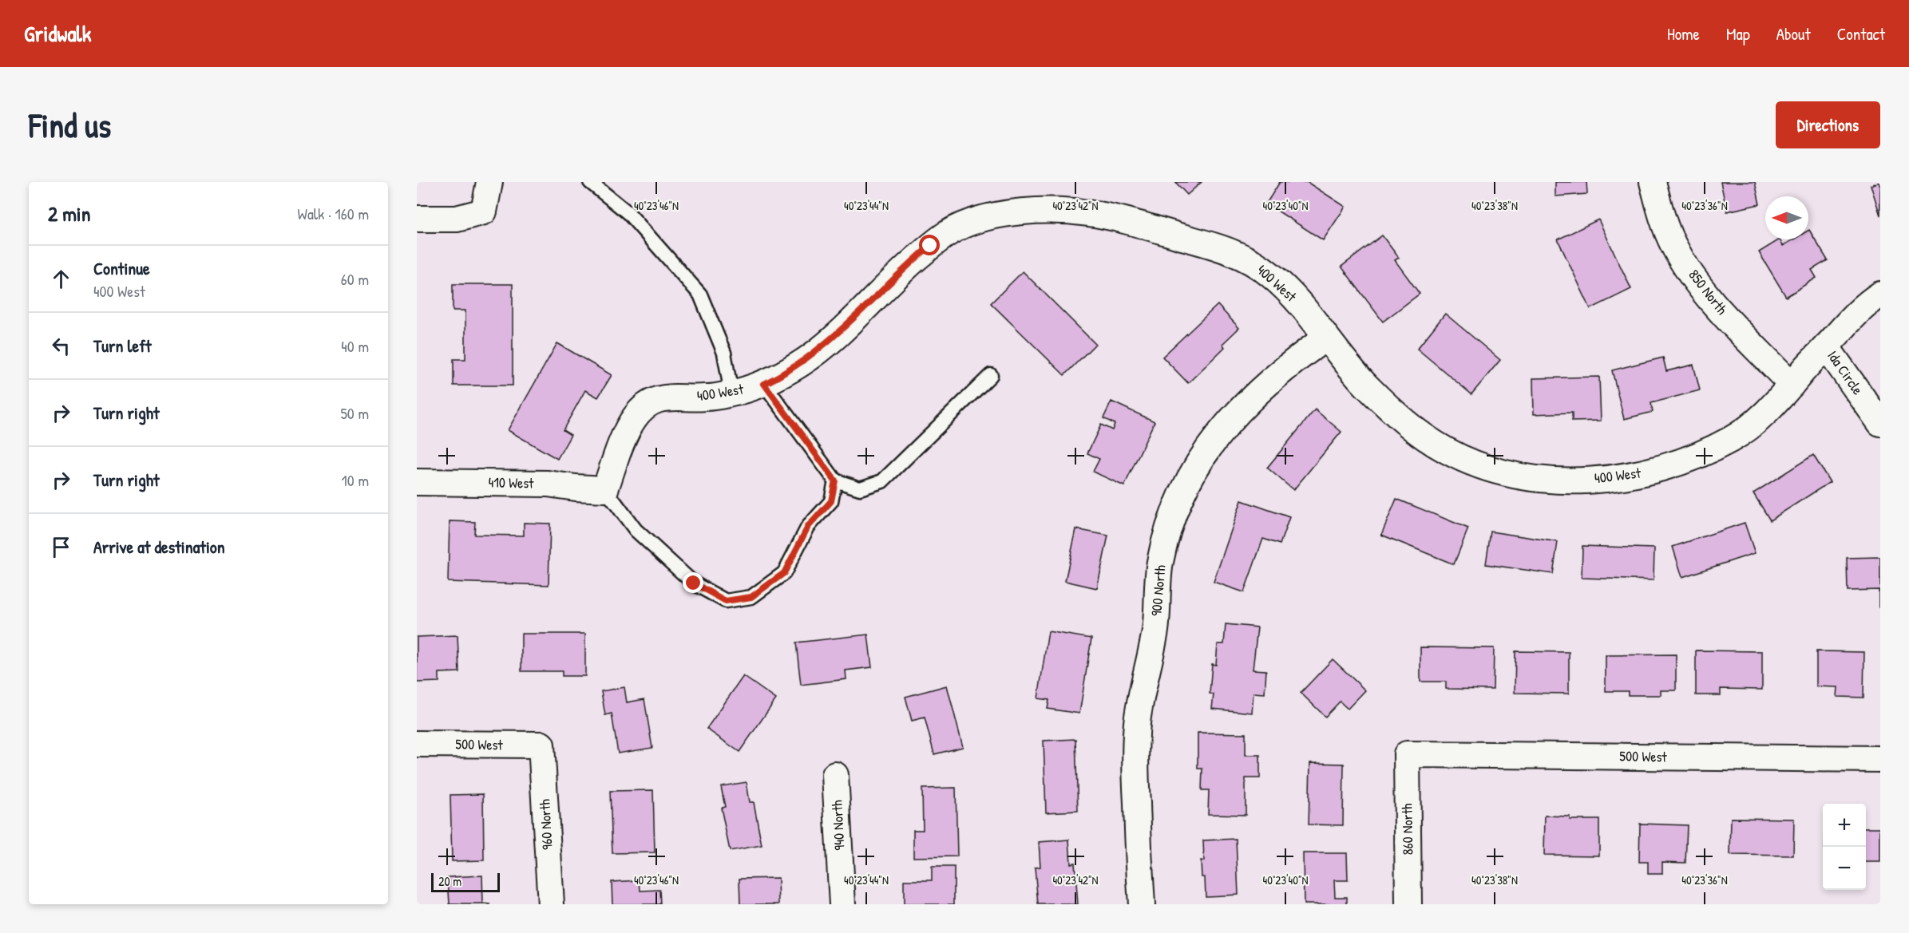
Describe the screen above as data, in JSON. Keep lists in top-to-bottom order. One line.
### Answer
{"streets":{"street":["400 West","850 North","Ida Circle","410 West","900 North","500 West","960 North","940 North","860 North"]},"crossings":[["400 West","850 North"],["400 West","Ida Circle"],["400 West","410 West"],["400 West","900 North"],["500 West","960 North"],["500 West","860 North"]],"scale_bar":"20 m","north":"left","page":{"header":"Gridwalk","nav":["Home","Map","About","Contact"],"buttons":"Directions","title":"Find us","heading":["2 min","Walk · 160 m"],"list":[["Continue","400 West","60 m"],["Turn left","40 m"],["Turn right","50 m"],["Turn right","10 m"],"Arrive at destination"],"map_buttons":["+","−"],"scale":"20 m"},"coordinates":["40°23'46\"N","40°23'44\"N","40°23'42\"N","40°23'40\"N","40°23'38\"N","40°23'36\"N"]}
